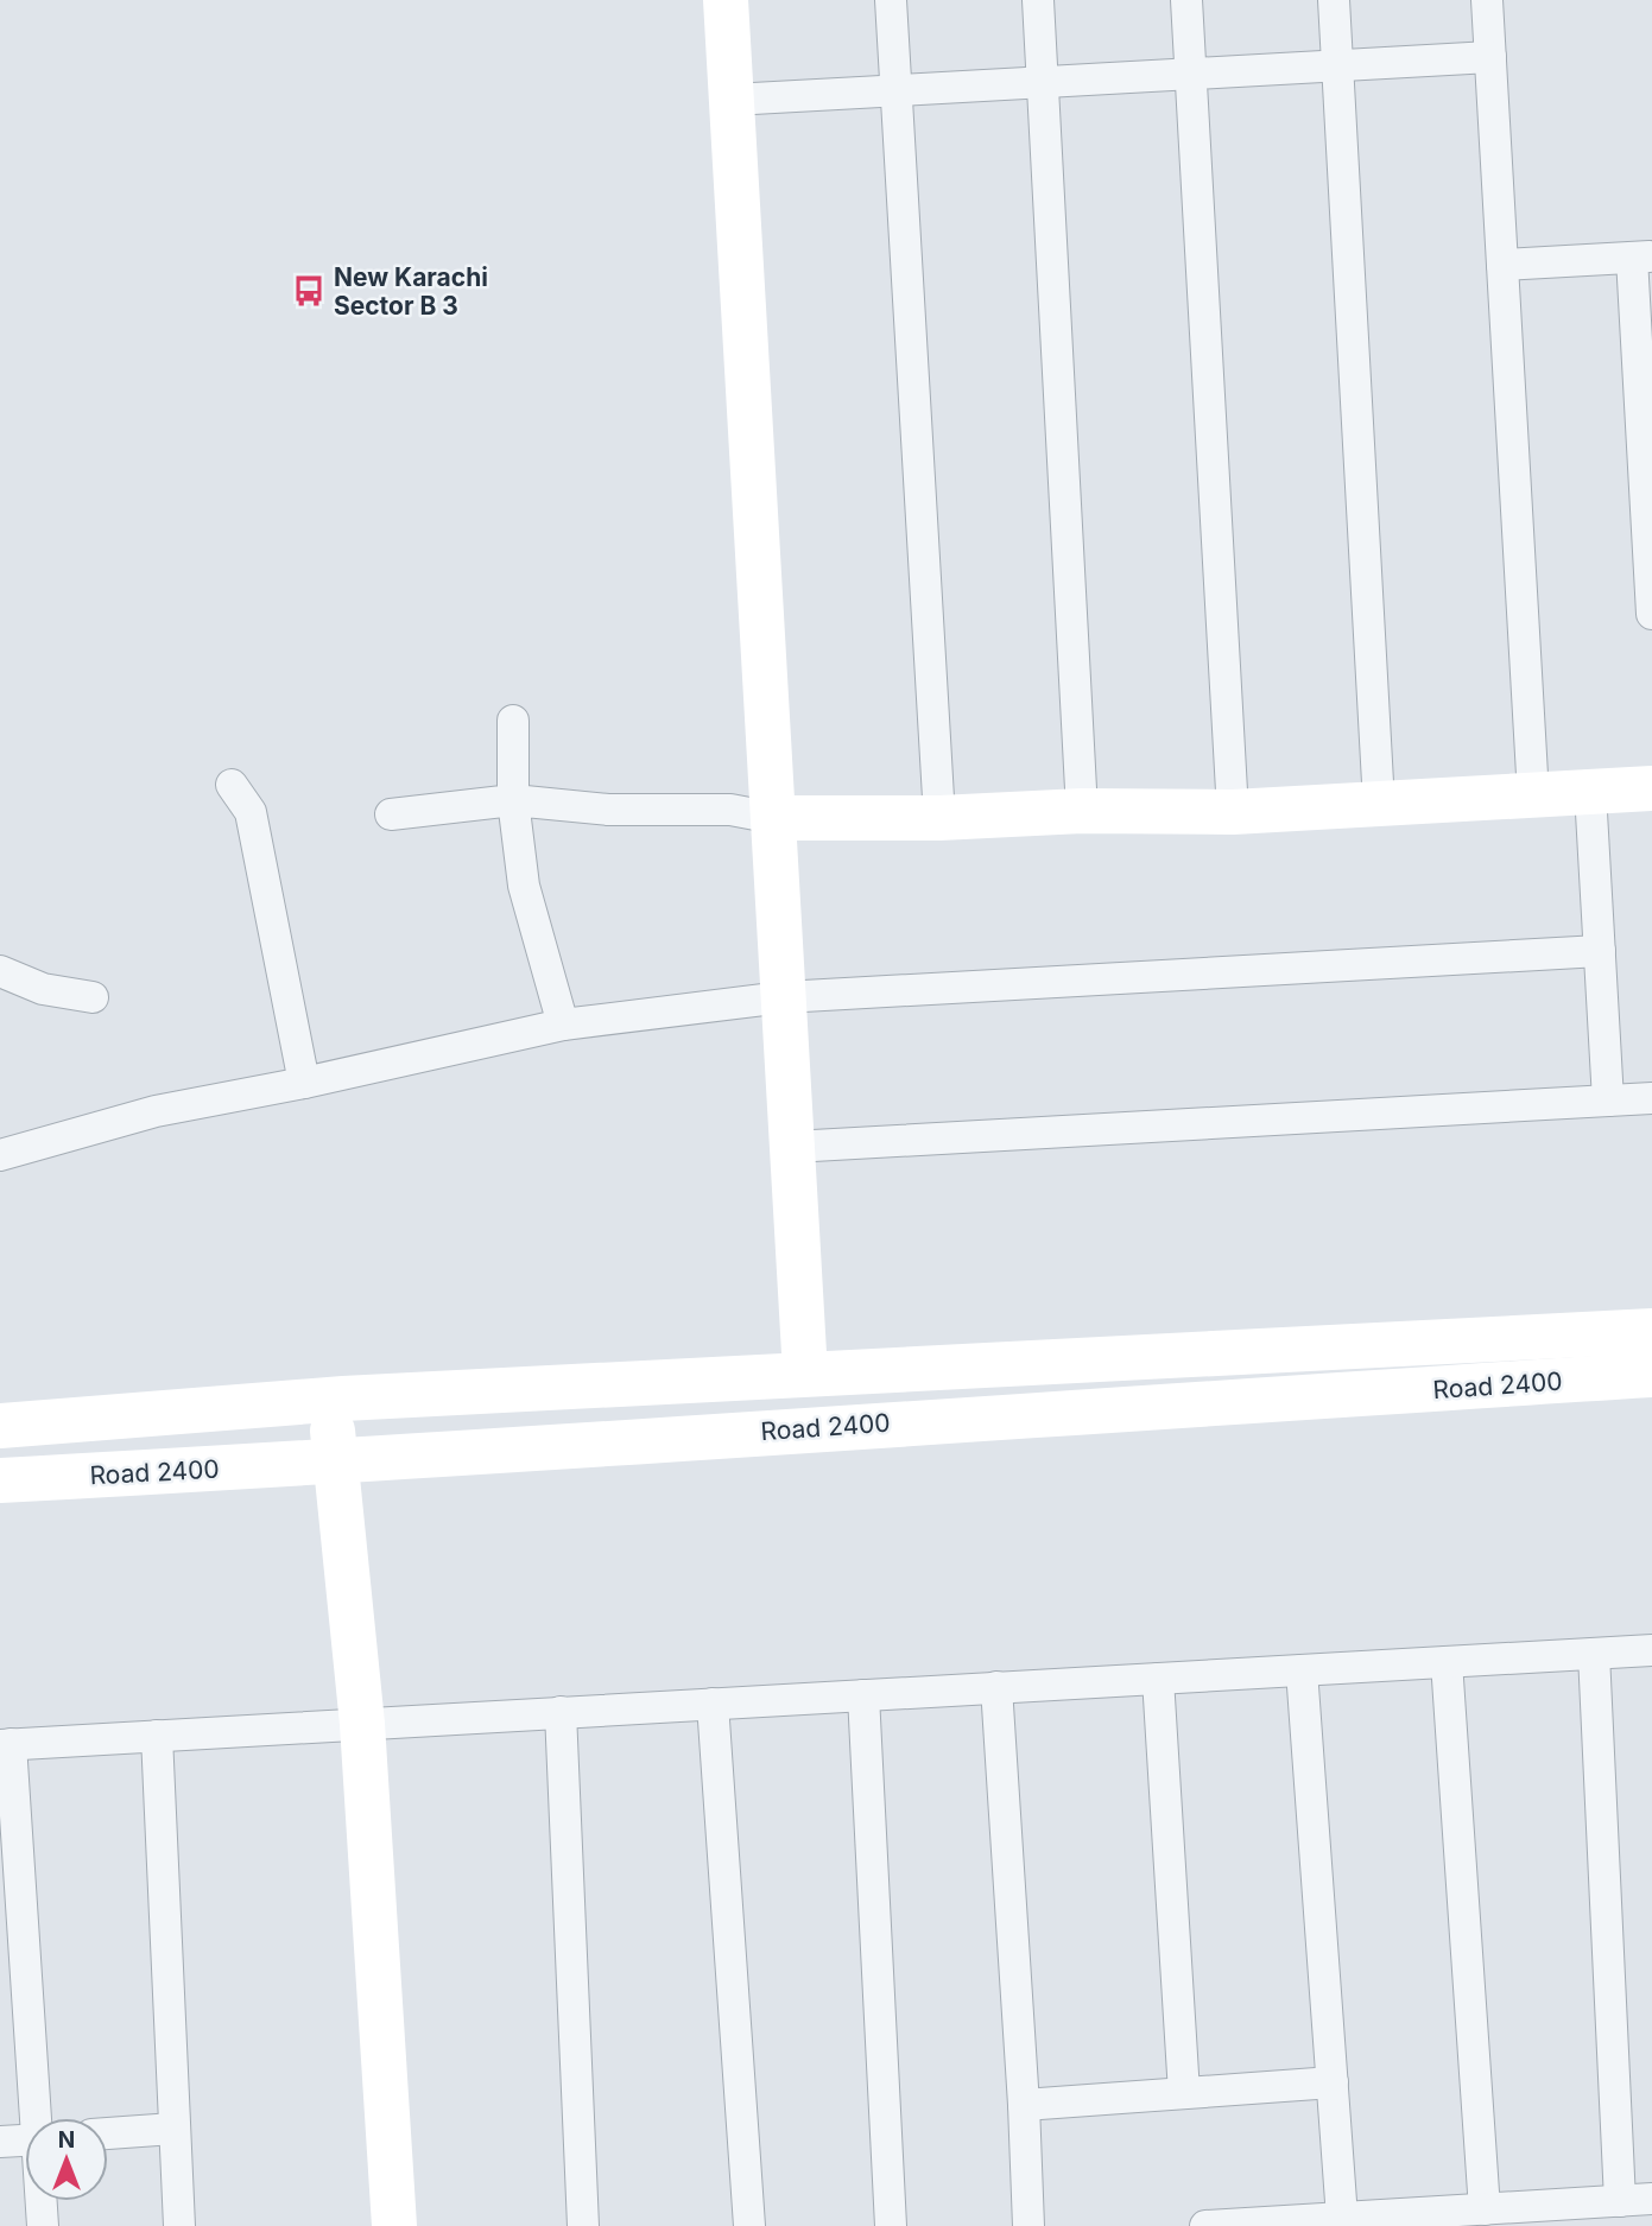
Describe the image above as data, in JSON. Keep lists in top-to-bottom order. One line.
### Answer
{"streets":{"main road":["Road 2400"]},"places":{"bus stop":["New Karachi Sector B 3"]},"north":"top"}
